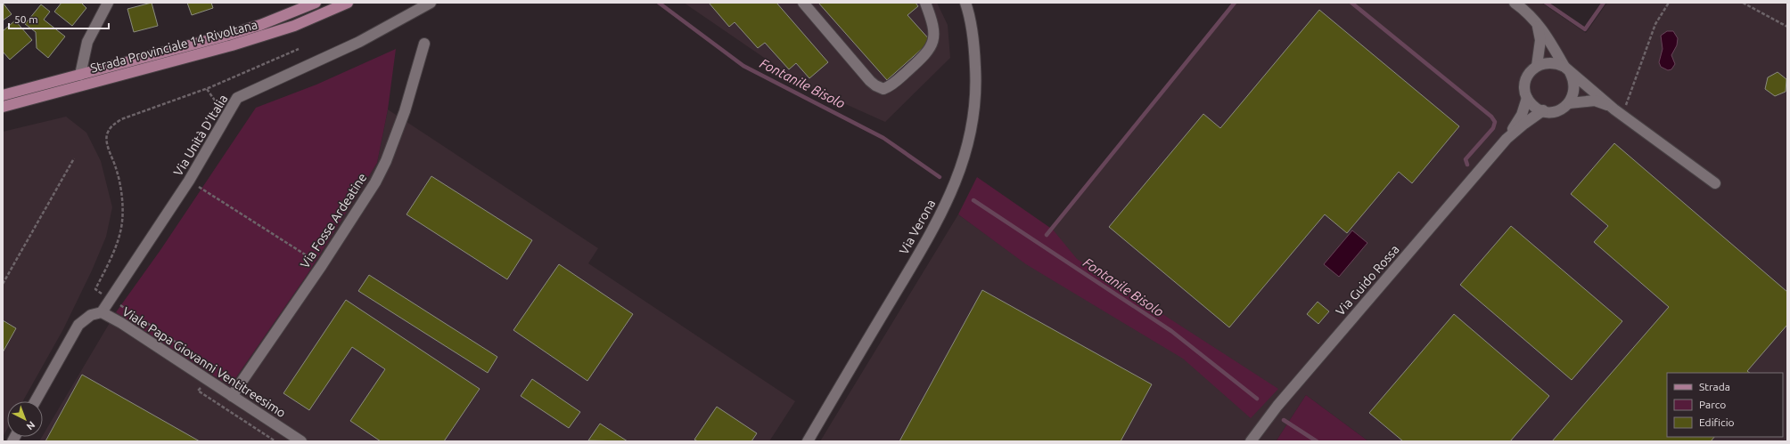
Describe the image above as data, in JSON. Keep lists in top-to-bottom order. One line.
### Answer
{"streets":{"main road":["Strada Provinciale 14 Rivoltana"],"street":["Via Unità D'Italia","Via Fosse Ardeatine","Via Verona","Via Guido Rossa","Viale Papa Giovanni Ventitreesimo"]},"crossings":[["Via Unità D'Italia","Viale Papa Giovanni Ventitreesimo"],["Via Fosse Ardeatine","Viale Papa Giovanni Ventitreesimo"]],"water":["Fontanile Bisolo"],"legend":["Strada","Parco","Edificio"],"scale_bar":"50 m","north":"bottom right"}
